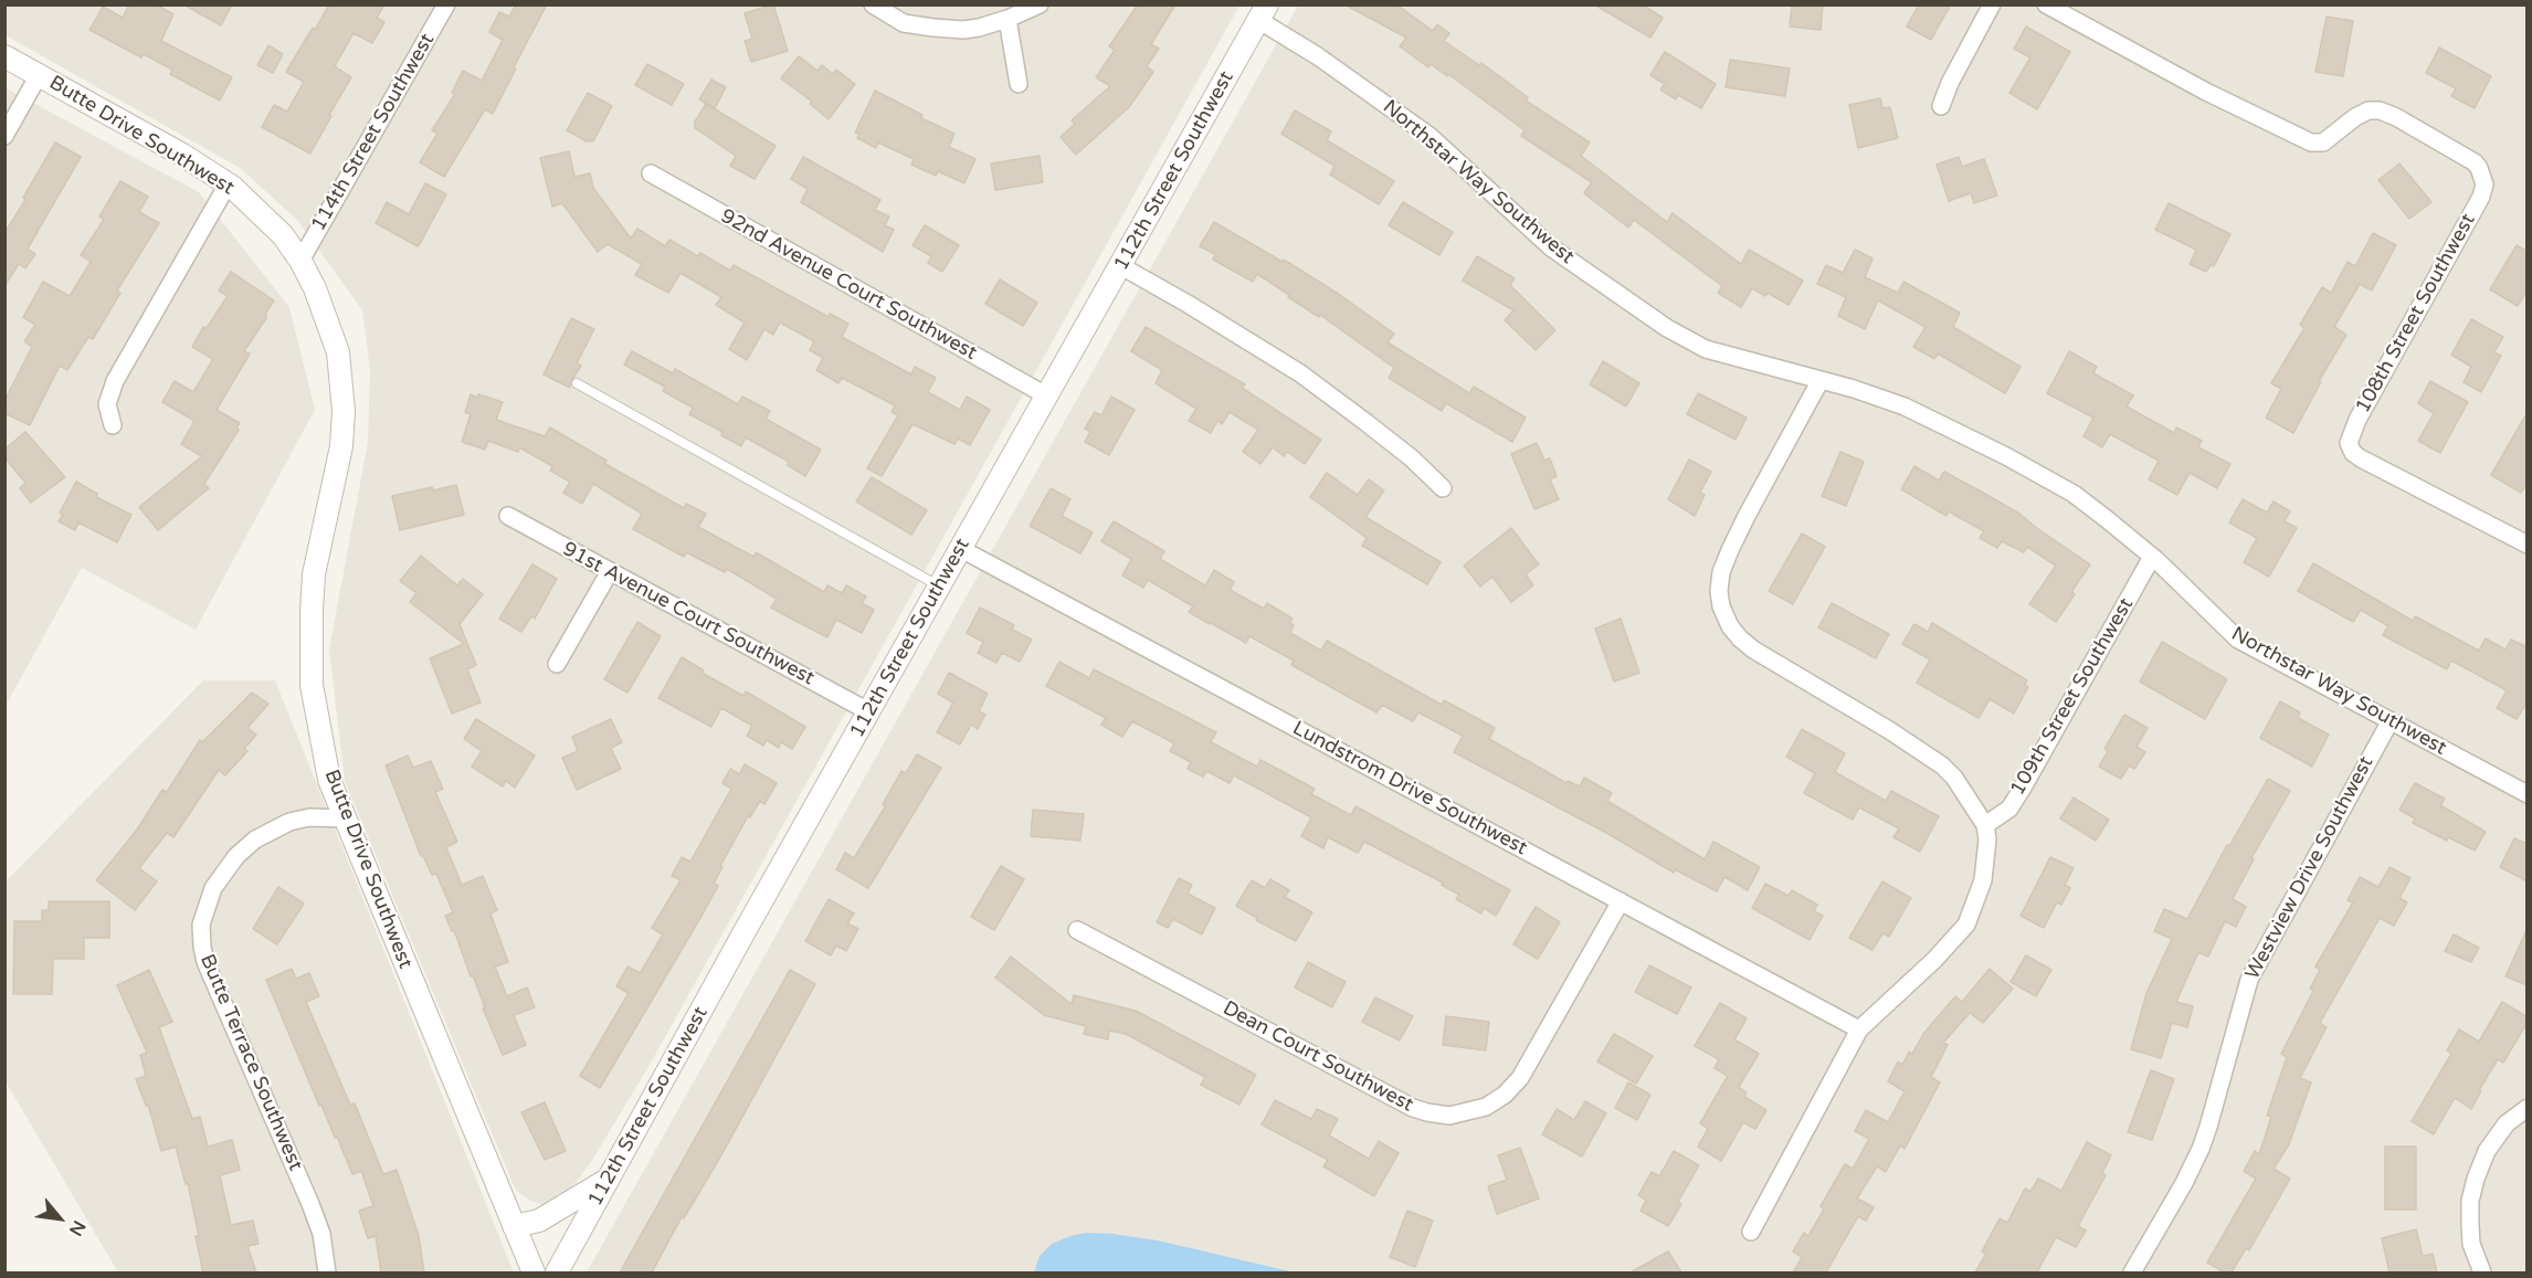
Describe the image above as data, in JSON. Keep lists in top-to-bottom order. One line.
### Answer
{"streets":{"street":["114th Street Southwest","Butte Drive Southwest","112th Street Southwest","Northstar Way Southwest","92nd Avenue Court Southwest","108th Street Southwest","91st Avenue Court Southwest","109th Street Southwest","Lundstrom Drive Southwest","Westview Drive Southwest","Dean Court Southwest","Butte Terrace Southwest"]},"crossings":[["114th Street Southwest","Butte Drive Southwest"],["Butte Drive Southwest","Butte Terrace Southwest"],["112th Street Southwest","Northstar Way Southwest"],["112th Street Southwest","92nd Avenue Court Southwest"],["112th Street Southwest","91st Avenue Court Southwest"],["112th Street Southwest","Lundstrom Drive Southwest"],["Northstar Way Southwest","109th Street Southwest"],["Northstar Way Southwest","Westview Drive Southwest"],["Lundstrom Drive Southwest","Dean Court Southwest"]],"north":"bottom right"}
